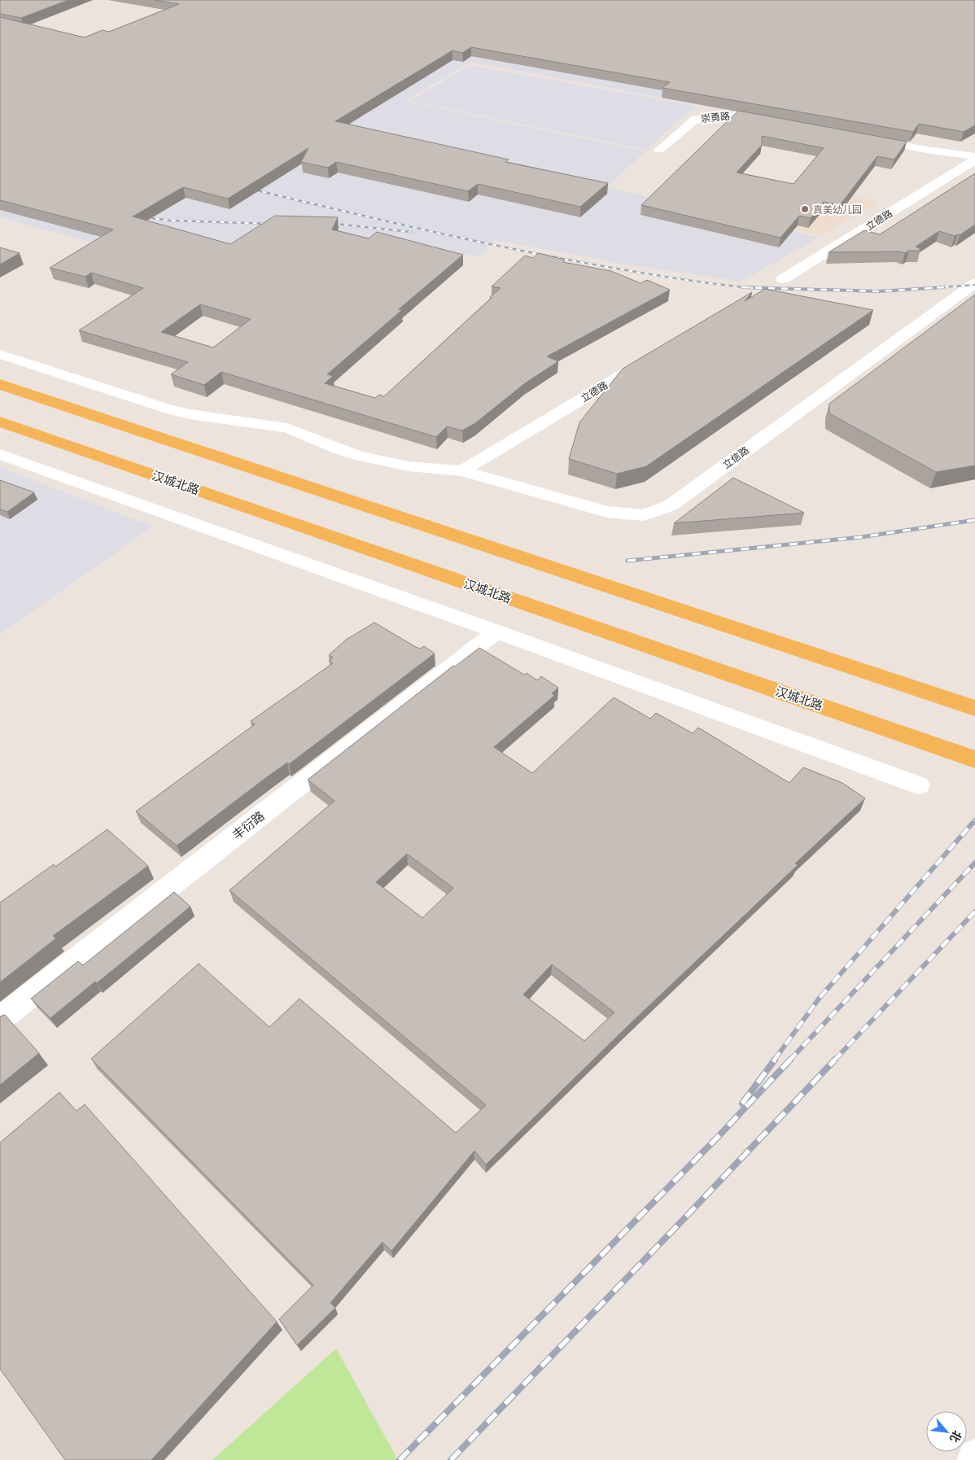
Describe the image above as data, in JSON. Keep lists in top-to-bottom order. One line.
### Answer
{"streets":{"main road":["汉城北路"],"street":["崇勇路","立德路","立信路","丰衍路"]},"crossings":[["立德路","立信路"]],"places":["真美幼儿园"],"north":"bottom right"}
